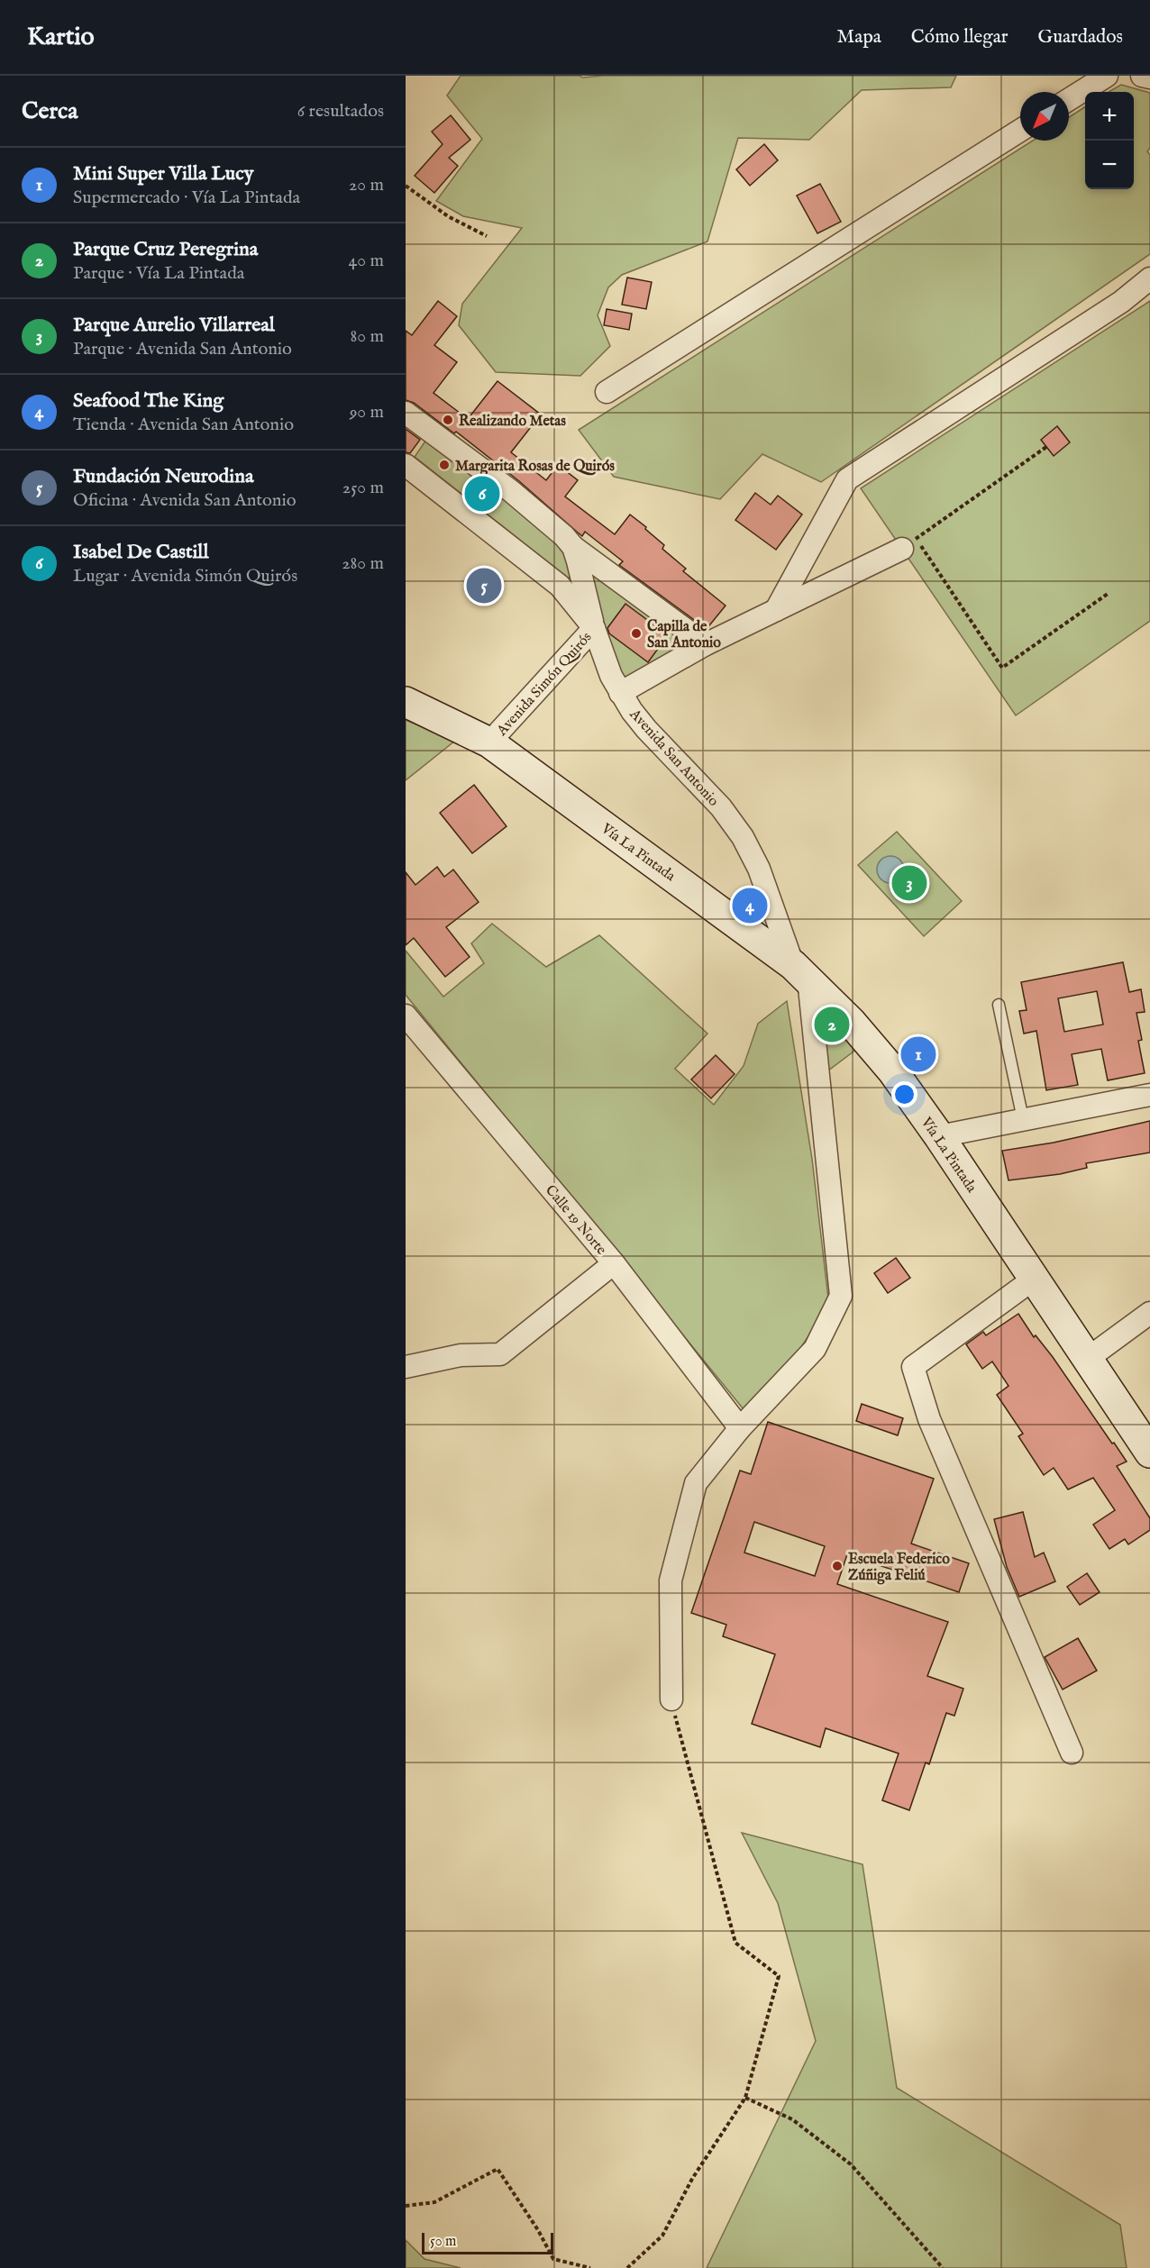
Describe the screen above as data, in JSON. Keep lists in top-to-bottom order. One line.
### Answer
{"streets":{"main road":["Vía La Pintada"],"street":["Avenida Simón Quirós","Avenida San Antonio","Calle 19 Norte"]},"crossings":[["Avenida Simón Quirós","Avenida San Antonio"],["Avenida Simón Quirós","Vía La Pintada"],["Avenida San Antonio","Vía La Pintada"],["Avenida San Antonio","Calle 19 Norte"]],"places":["Realizando Metas","Margarita Rosas de Quirós","Capilla de San Antonio","Escuela Federico Zúñiga Feliú"],"scale_bar":"50 m","north":"bottom left","page":{"header":"Kartio","nav":["Mapa","Cómo llegar","Guardados"],"heading":["Cerca","6 resultados"],"map_buttons":["+","−"],"list":[{"mark":"1","name":"Mini Super Villa Lucy","note":"Supermercado · Vía La Pintada","value":"20 m"},{"mark":"2","name":"Parque Cruz Peregrina","note":"Parque · Vía La Pintada","value":"40 m"},{"mark":"3","name":"Parque Aurelio Villarreal","note":"Parque · Avenida San Antonio","value":"80 m"},{"mark":"4","name":"Seafood The King","note":"Tienda · Avenida San Antonio","value":"90 m"},{"mark":"5","name":"Fundación Neurodina","note":"Oficina · Avenida San Antonio","value":"250 m"},{"mark":"6","name":"Isabel De Castill","note":"Lugar · Avenida Simón Quirós","value":"280 m"}],"pins":["6","5","3","4","2","1"],"scale":"50 m"}}
